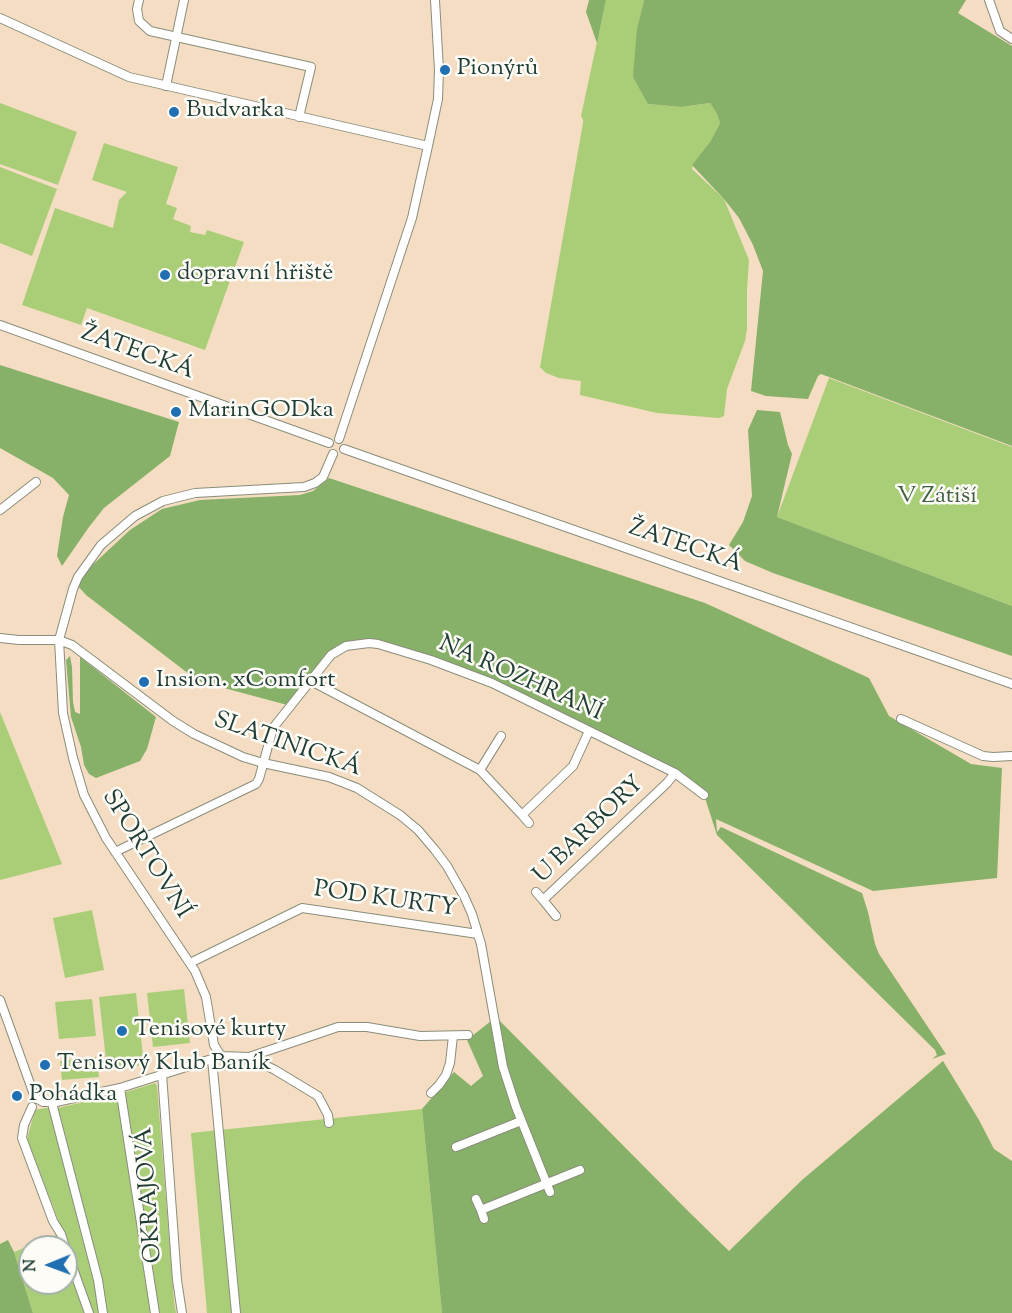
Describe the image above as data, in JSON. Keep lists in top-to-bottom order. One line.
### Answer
{"streets":{"street":["ŽATECKÁ","NA ROZHRANÍ","SLATINICKÁ","U BARBORY","SPORTOVNÍ","POD KURTY","OKRAJOVÁ"]},"crossings":[["ŽATECKÁ","SPORTOVNÍ"],["NA ROZHRANÍ","SLATINICKÁ"],["NA ROZHRANÍ","U BARBORY"],["NA ROZHRANÍ","SPORTOVNÍ"],["SLATINICKÁ","SPORTOVNÍ"],["SLATINICKÁ","POD KURTY"],["SPORTOVNÍ","POD KURTY"]],"parks":["V Zátiší"],"places":["Pionýrů","Budvarka","dopravní hřiště","MarinGODka","Insion. xComfort","Tenisové kurty","Tenisový Klub Baník","Pohádka"],"north":"left"}
